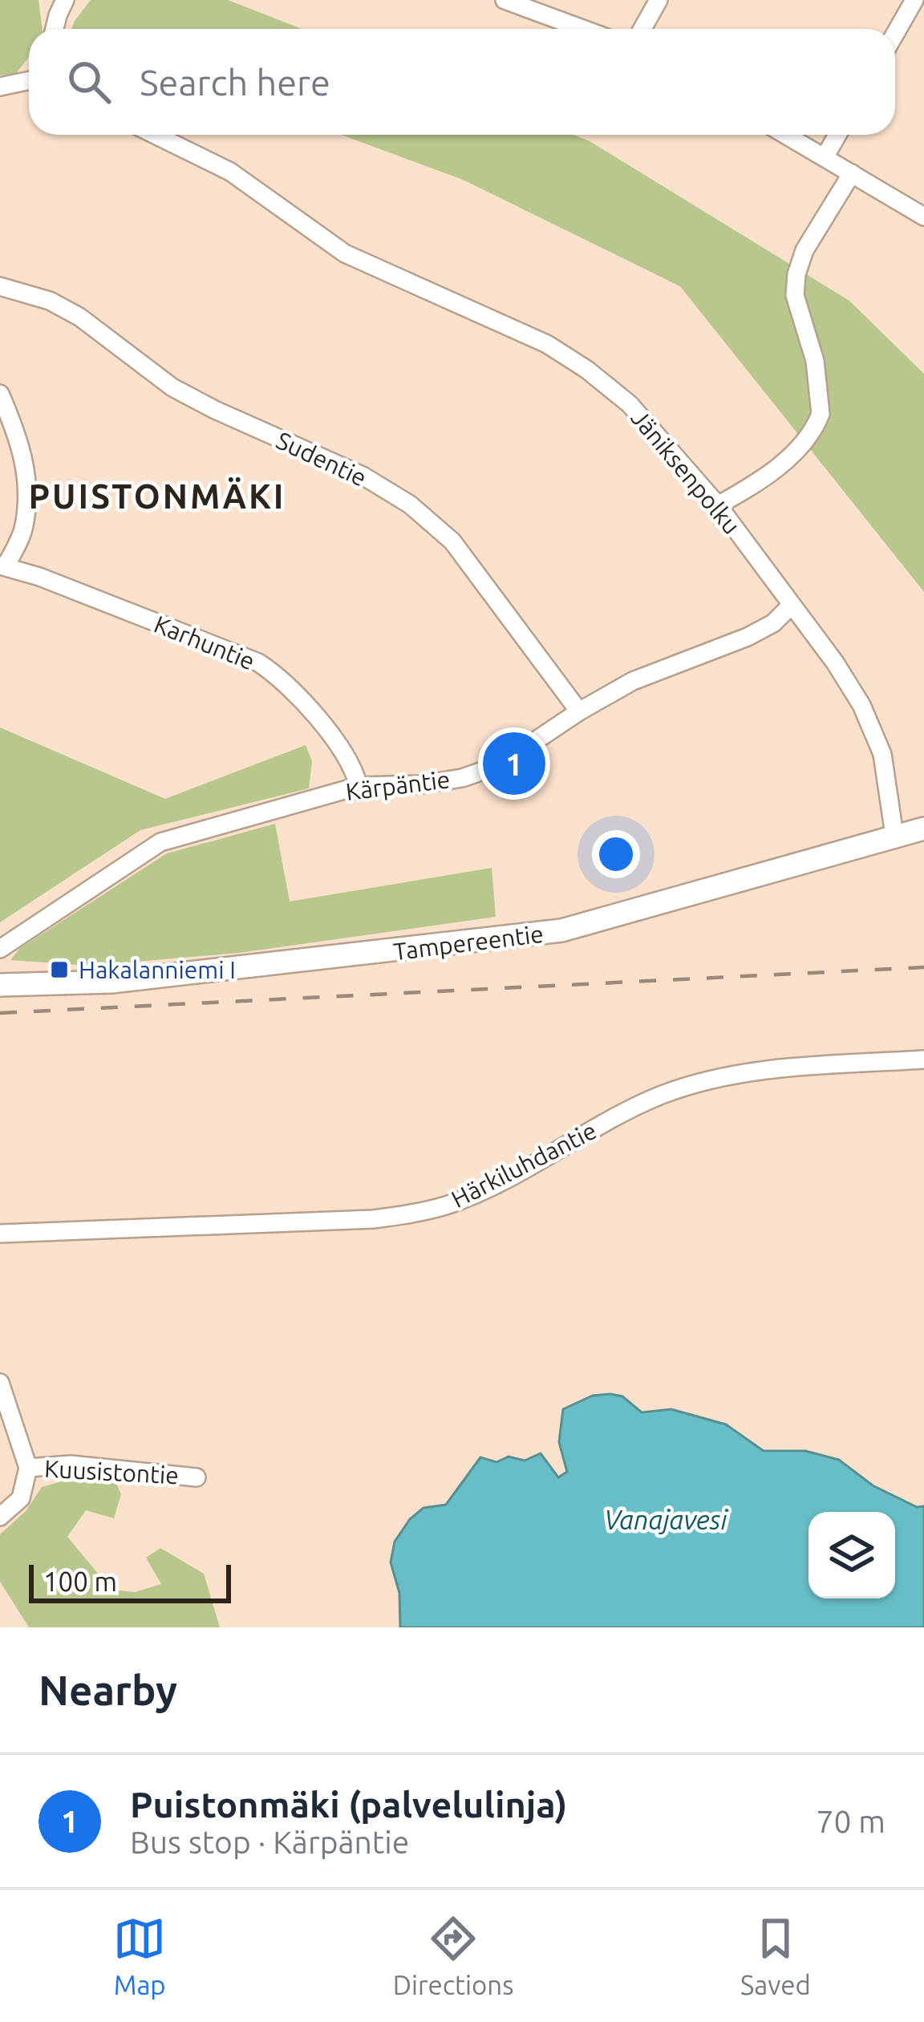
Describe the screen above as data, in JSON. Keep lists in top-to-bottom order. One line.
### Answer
{"streets":{"main road":["Tampereentie"],"street":["Sudentie","Jäniksenpolku","Karhuntie","Kärpäntie","Härkiluhdantie","Kuusistontie"]},"crossings":[["Sudentie","Kärpäntie"],["Jäniksenpolku","Kärpäntie"],["Jäniksenpolku","Tampereentie"],["Karhuntie","Kärpäntie"]],"districts":["PUISTONMÄKI"],"water":["Vanajavesi"],"places":{"transit":["Hakalanniemi I"]},"scale_bar":"100 m","page":{"search":"Search here","pins":"1","scale":"100 m","heading":"Nearby","list":[{"mark":"1","name":"Puistonmäki (palvelulinja)","note":"Bus stop · Kärpäntie","value":"70 m"}],"nav":["Map","Directions","Saved"]}}
